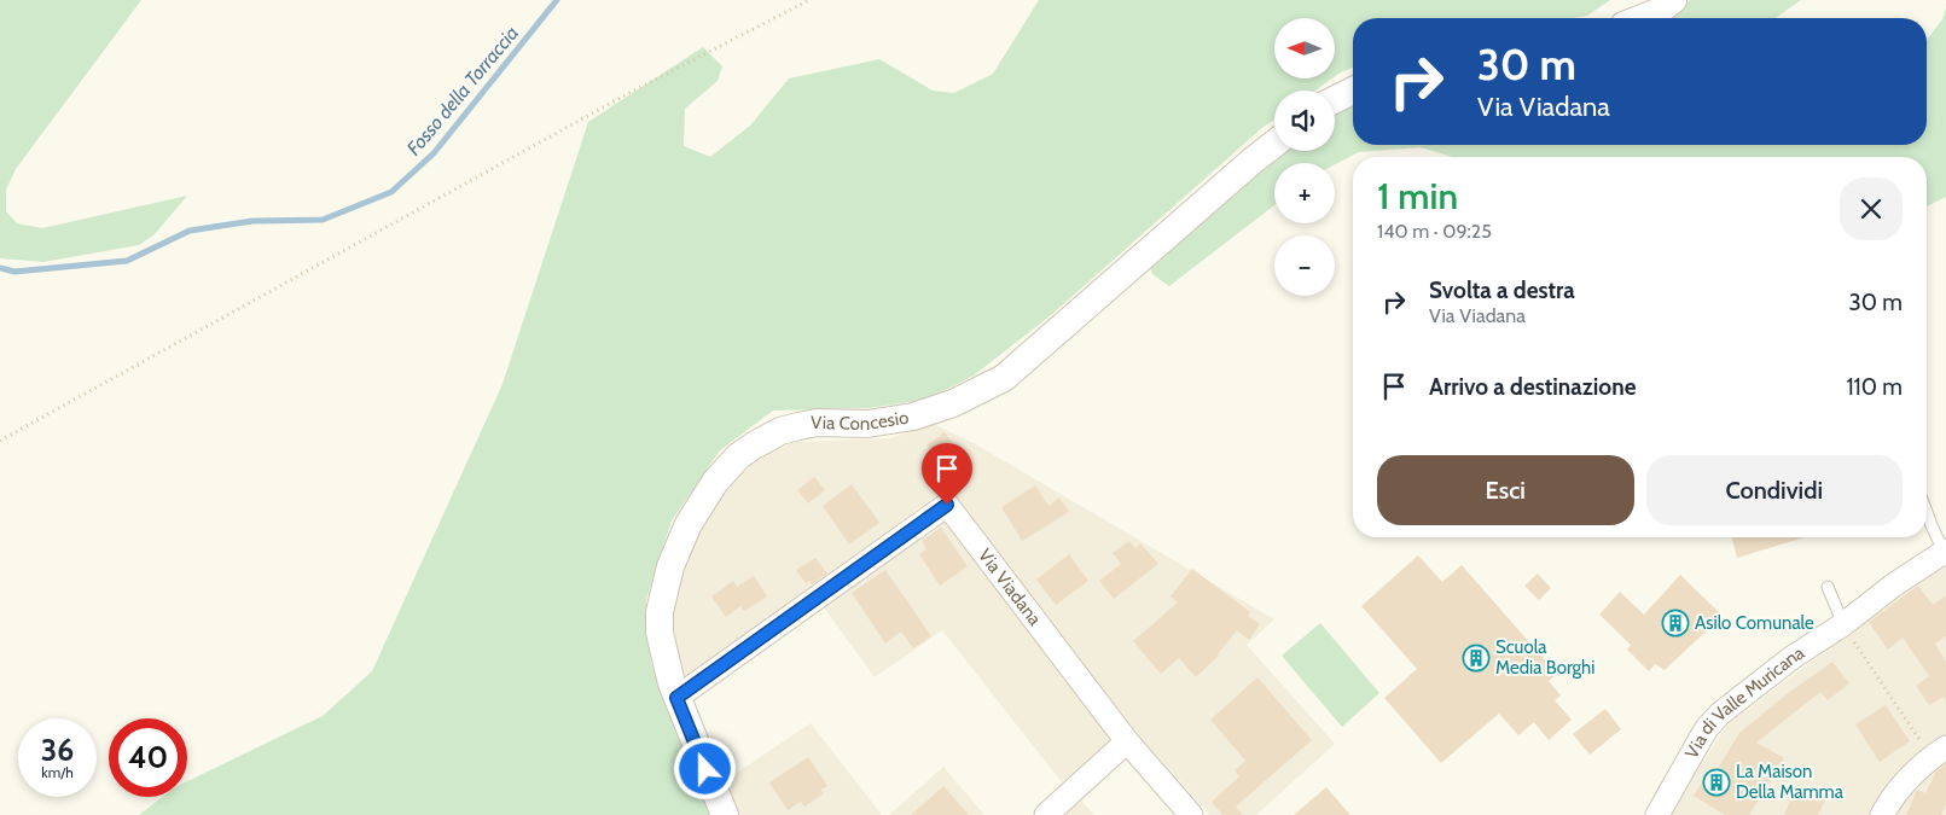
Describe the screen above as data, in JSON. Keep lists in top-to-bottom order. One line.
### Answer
{"streets":{"street":["Via Concesio","Via Viadana","Via di Valle Muricana"]},"crossings":[["Via Concesio","Via Viadana"]],"water":["Fosso della Torraccia"],"places":{"building":["Asilo Comunale","Scuola Media Borghi","La Maison Della Mamma"]},"north":"left","page":{"map_buttons":["+","−"],"turn":["30 m","Via Viadana"],"heading":["1 min","140 m · 09:25"],"list":[{"name":"Svolta a destra","note":"Via Viadana","value":"30 m"},{"name":"Arrivo a destinazione","value":"110 m"}],"buttons":["Esci","Condividi"],"speed":"36 km/h","limit":"40"}}
